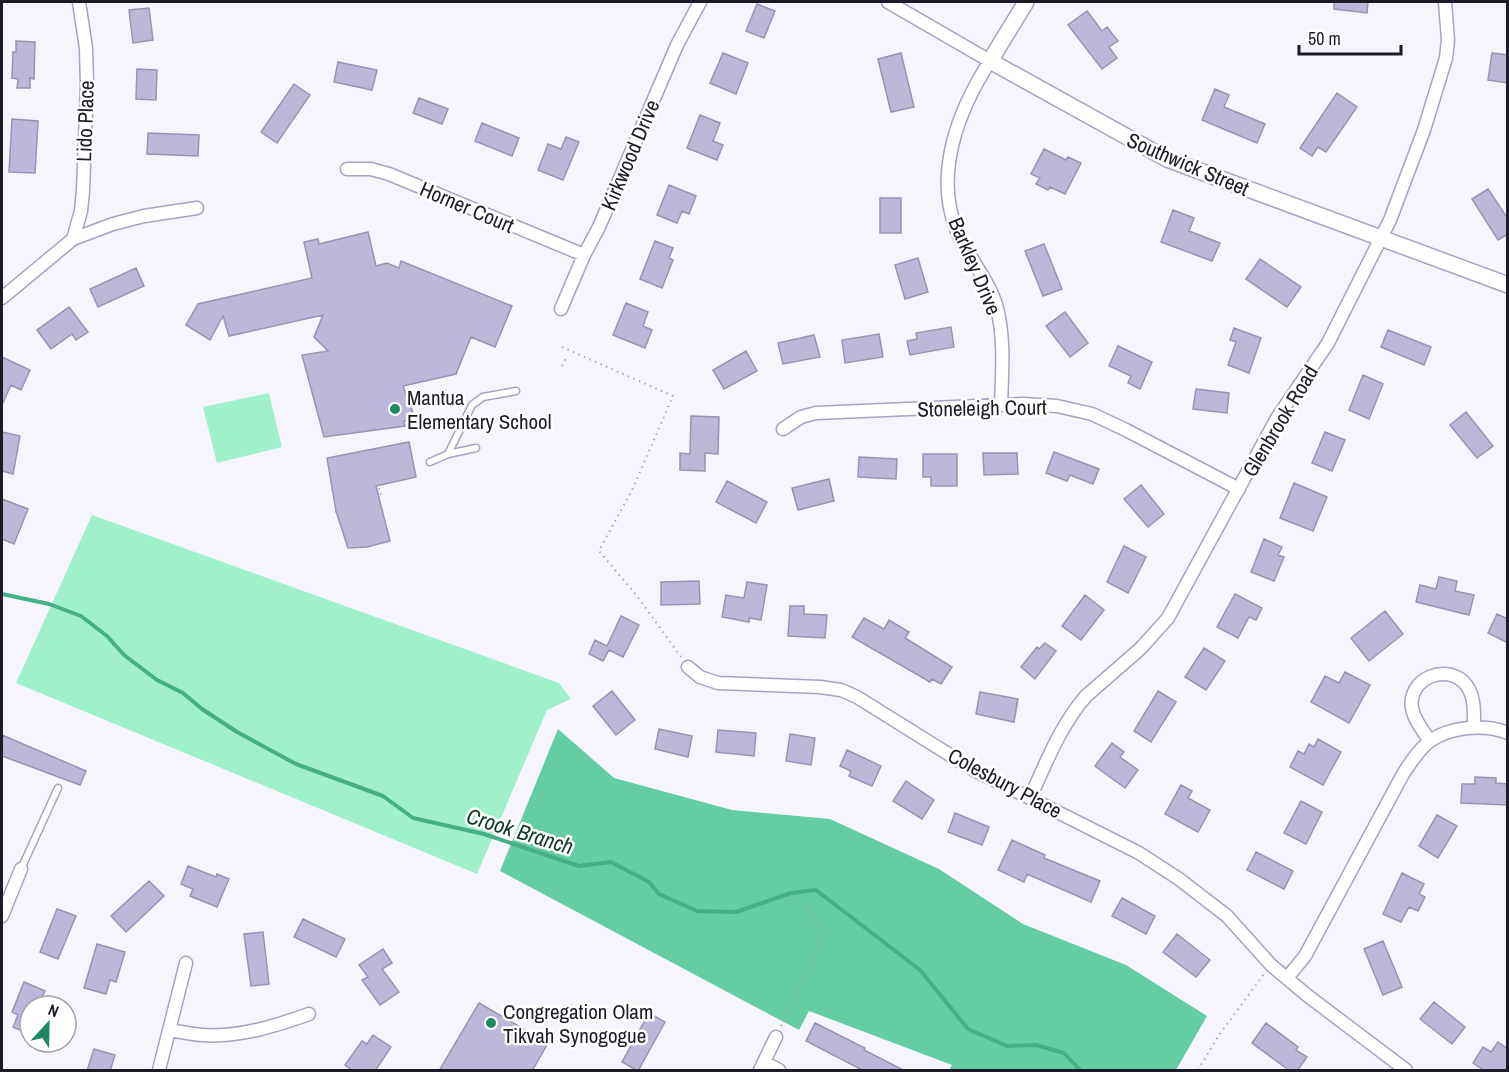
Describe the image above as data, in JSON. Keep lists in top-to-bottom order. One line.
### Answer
{"streets":{"street":["Lido Place","Kirkwood Drive","Southwick Street","Horner Court","Barkley Drive","Stoneleigh Court","Glenbrook Road","Colesbury Place"]},"crossings":[["Kirkwood Drive","Horner Court"],["Southwick Street","Barkley Drive"],["Southwick Street","Glenbrook Road"],["Barkley Drive","Stoneleigh Court"],["Stoneleigh Court","Glenbrook Road"],["Glenbrook Road","Colesbury Place"]],"water":["Crook Branch"],"places":["Mantua Elementary School","Congregation Olam Tikvah Synogogue"],"scale_bar":"50 m","north":"top"}
